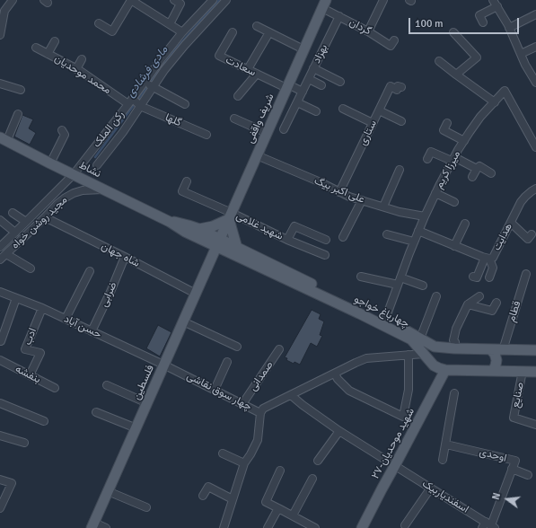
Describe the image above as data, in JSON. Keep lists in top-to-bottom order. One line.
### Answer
{"streets":{"main road":["شریف واقفی","نشاط","چهارباغ خواجو","فلسطین","۲۷-شهید موحدیان"],"street":["گردان","بهزاد","سعادت","محمد موحدیان","گلها","رکن الملک","ستاری","میرزا کریم","علی اکبر بیگ","مجید روشن خواه","شهید غلامی","هدایت","شاه جهان","ضرابی","قطام","حسن آباد","ادب","بنفشه","صمدانی","چهار سوق نقاشی","صنایع","اوحدی","اسفندیاربیک"]},"crossings":[["گردان","بهزاد"],["گردان","شریف واقفی"],["سعادت","شریف واقفی"],["محمد موحدیان","گلها"],["محمد موحدیان","رکن الملک"],["شریف واقفی","نشاط"],["شریف واقفی","علی اکبر بیگ"],["شریف واقفی","شهید غلامی"],["شریف واقفی","چهارباغ خواجو"],["شریف واقفی","فلسطین"],["گلها","رکن الملک"],["رکن الملک","نشاط"],["رکن الملک","مجید روشن خواه"],["ستاری","علی اکبر بیگ"],["نشاط","مجید روشن خواه"],["نشاط","چهارباغ خواجو"],["نشاط","فلسطین"],["میرزا کریم","علی اکبر بیگ"],["میرزا کریم","هدایت"],["میرزا کریم","چهارباغ خواجو"],["مجید روشن خواه","شاه جهان"],["شاه جهان","ضرابی"],["شاه جهان","فلسطین"],["ضرابی","حسن آباد"],["چهارباغ خواجو","قطام"],["چهارباغ خواجو","فلسطین"],["چهارباغ خواجو","چهار سوق نقاشی"],["چهارباغ خواجو","صنایع"],["چهارباغ خواجو","۲۷-شهید موحدیان"],["حسن آباد","ادب"],["حسن آباد","فلسطین"],["حسن آباد","چهار سوق نقاشی"],["ادب","بنفشه"],["صمدانی","چهار سوق نقاشی"],["فلسطین","چهار سوق نقاشی"],["۲۷-شهید موحدیان","اسفندیاربیک"],["اوحدی","اسفندیاربیک"]],"water":["مادی فرشادی"],"scale_bar":"100 m","north":"left"}
